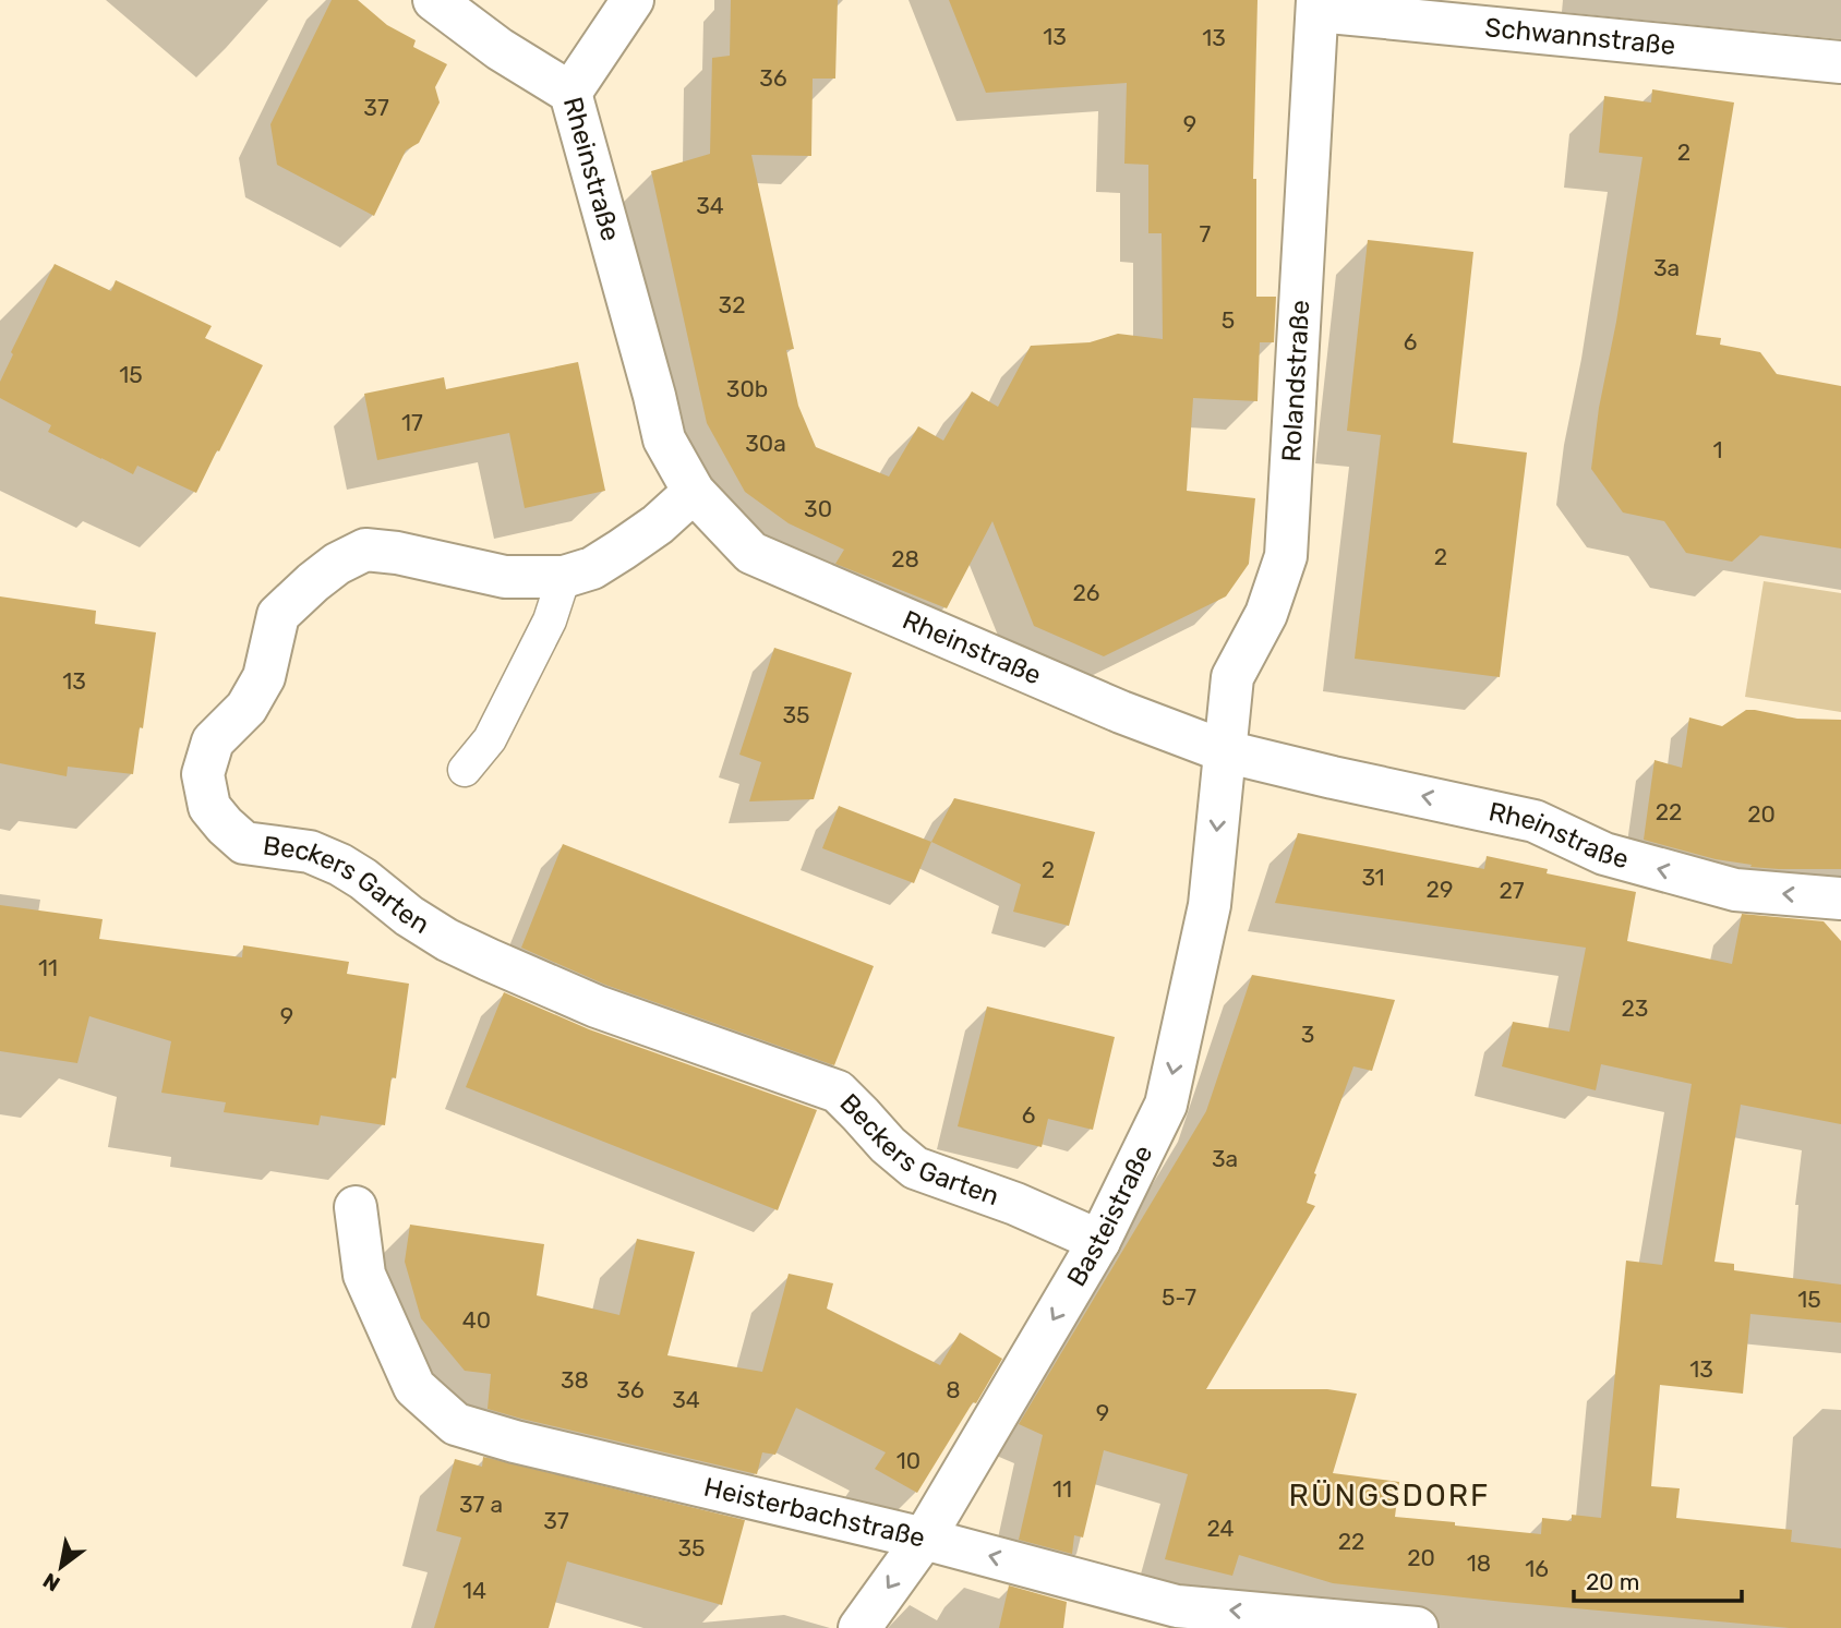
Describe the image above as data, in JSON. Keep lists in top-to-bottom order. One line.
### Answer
{"streets":{"street":["Schwannstraße","Rheinstraße","Rolandstraße","Beckers Garten","Basteistraße","Heisterbachstraße"]},"crossings":[["Schwannstraße","Rolandstraße"],["Rheinstraße","Rolandstraße"],["Rheinstraße","Beckers Garten"],["Rheinstraße","Basteistraße"],["Rolandstraße","Basteistraße"],["Beckers Garten","Basteistraße"],["Basteistraße","Heisterbachstraße"]],"one_way":["Basteistraße","Heisterbachstraße"],"districts":["RÜNGSDORF"],"house_numbers":["13","13","36","37","9","2","34","7","3a","32","5","6","15","30b","17","30a","1","30","2","28","26","13","35","22","20","2","31","29","27","11","23","9","3","6","3a","5-7","15","40","13","38","36","8","34","9","10","11","37 a","37","24","22","35","20","18","16","14"],"scale_bar":"20 m","north":"bottom left"}
